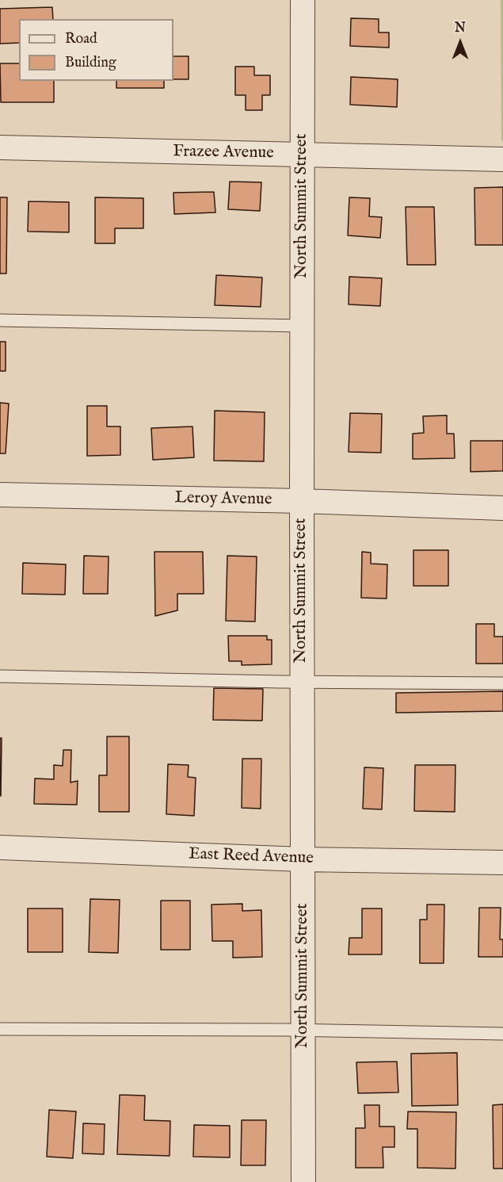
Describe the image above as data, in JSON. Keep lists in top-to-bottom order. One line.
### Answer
{"streets":{"street":["Frazee Avenue","North Summit Street","Leroy Avenue","East Reed Avenue"]},"crossings":[["Frazee Avenue","North Summit Street"],["North Summit Street","Leroy Avenue"],["North Summit Street","East Reed Avenue"]],"legend":["Road","Building"],"north":"top"}
